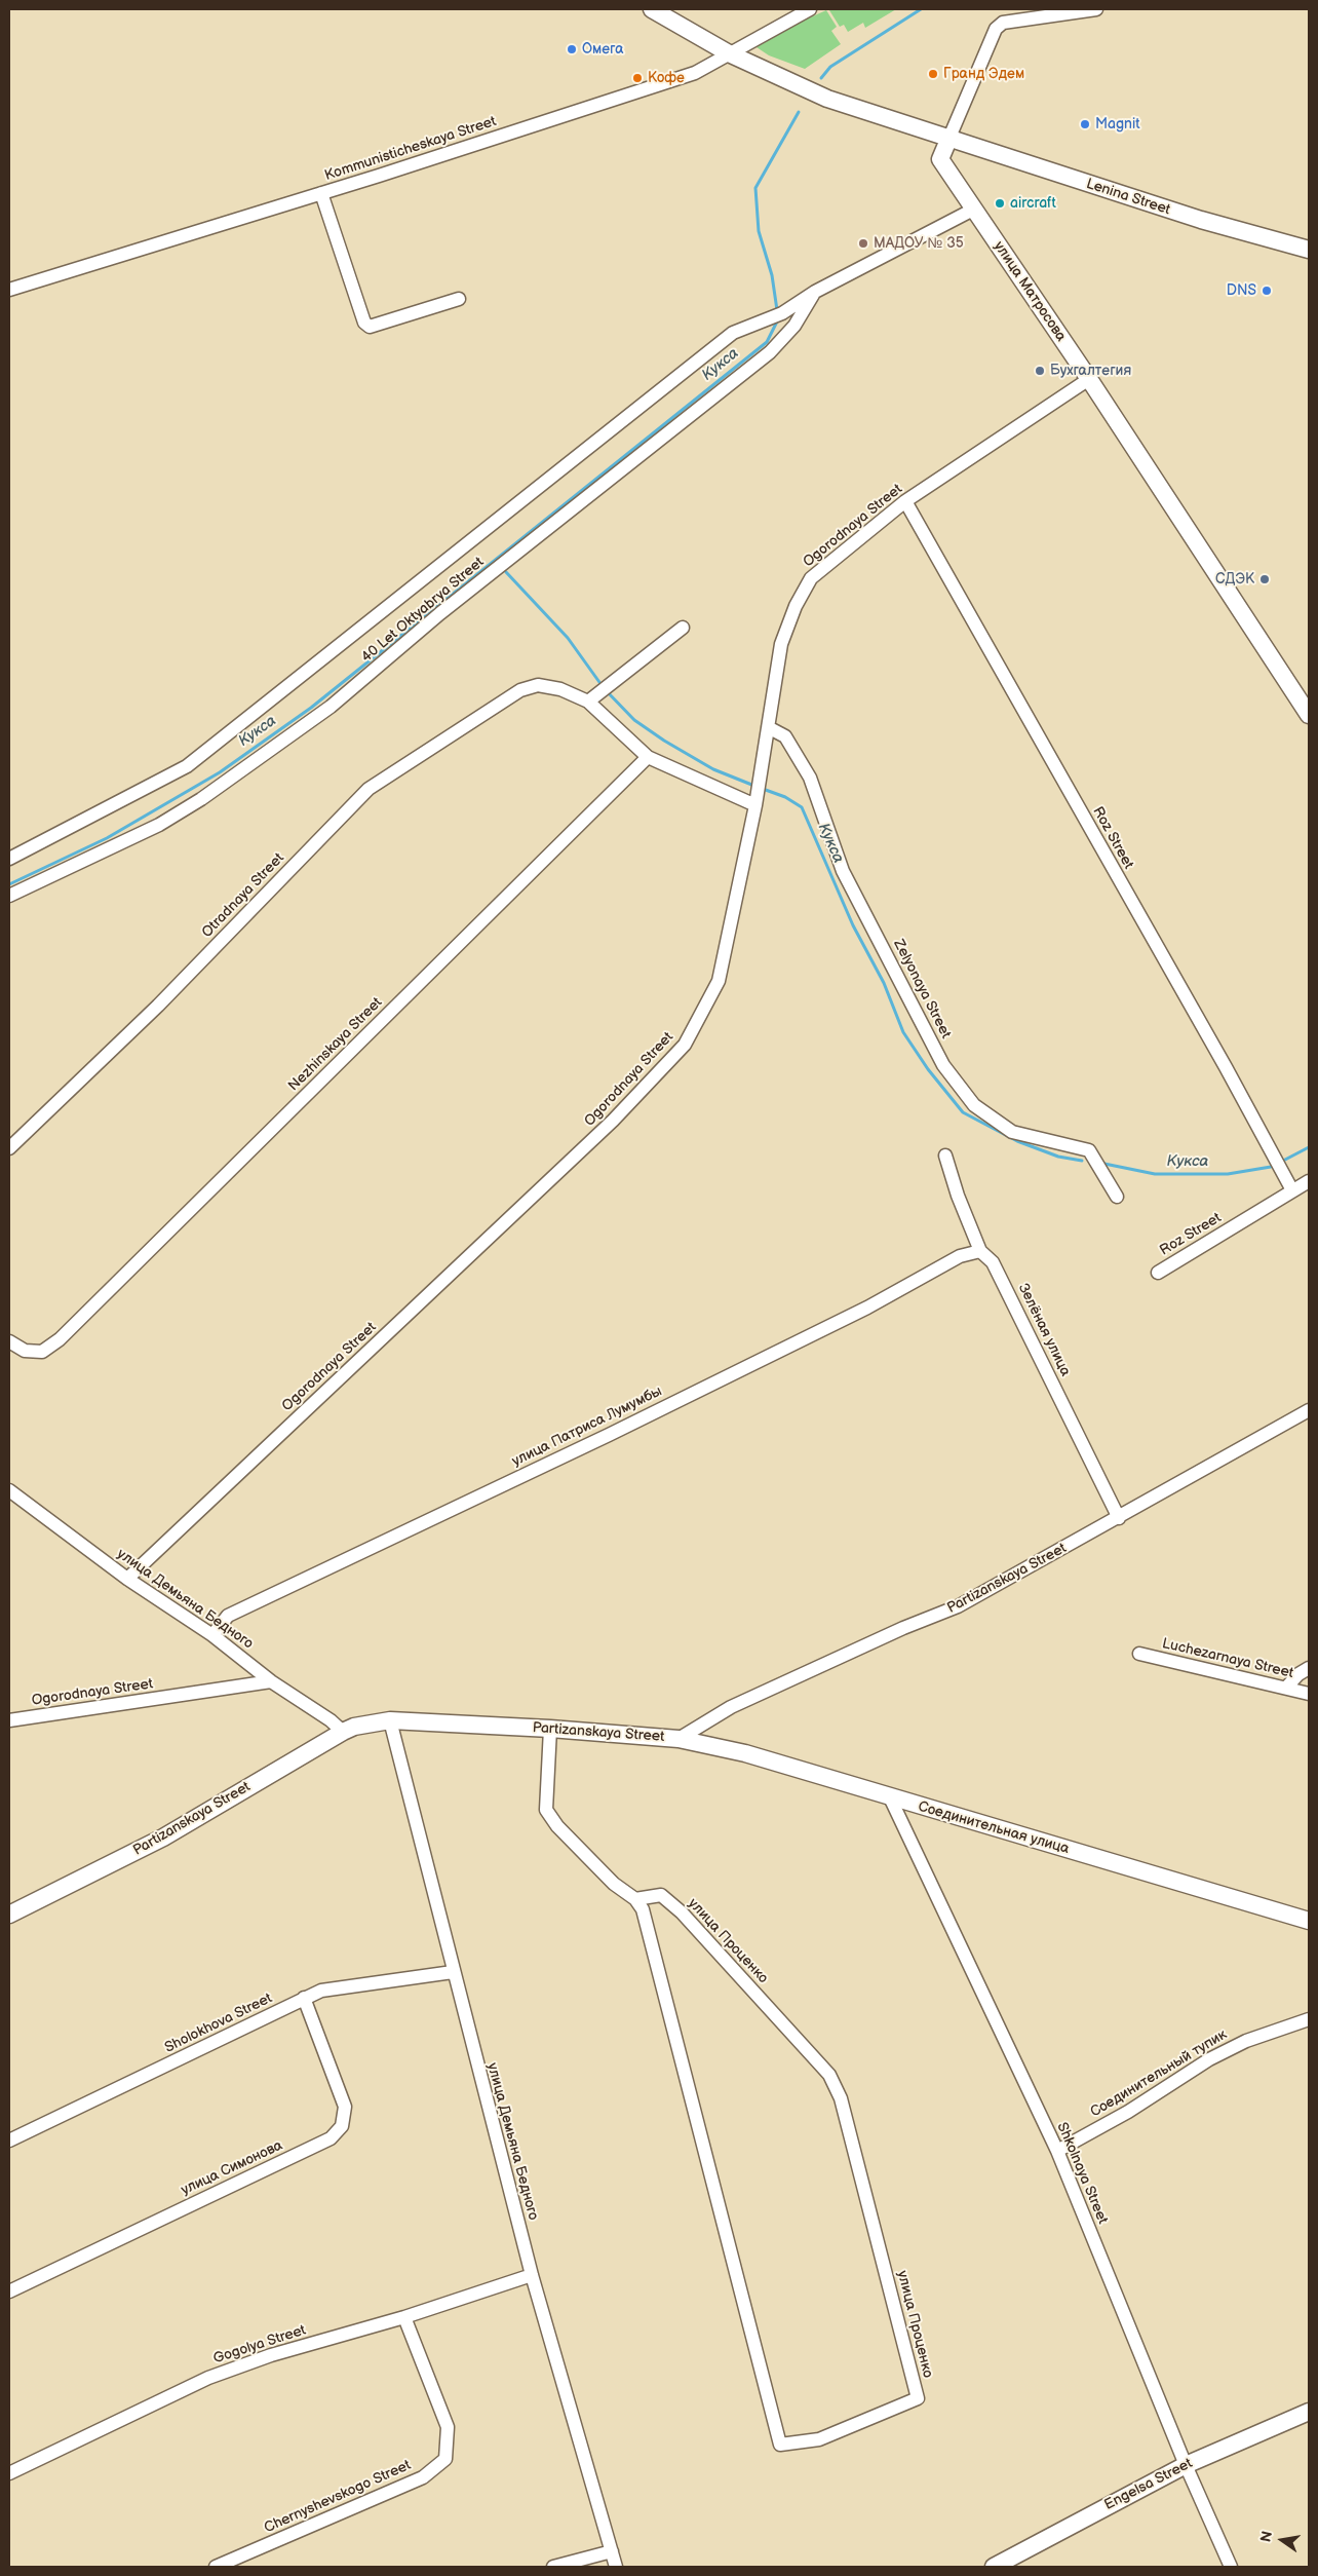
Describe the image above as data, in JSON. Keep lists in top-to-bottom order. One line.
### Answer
{"streets":{"street":["Kommunisticheskaya Street","Lenina Street","улица Матросова","Ogorodnaya Street","40 Let Oktyabrya Street","Roz Street","Otradnaya Street","Zelyonaya Street","Nezhinskaya Street","Зелёная улица","улица Патриса Лумумбы","Partizanskaya Street","улица Демьяна Бедного","Luchezarnaya Street","Соединительная улица","улица Проценко","Sholokhova Street","Соединительный тупик","улица Симонова","Shkolnaya Street","Gogolya Street","Engelsa Street","Chernyshevskogo Street"]},"crossings":[["Lenina Street","улица Матросова"],["улица Матросова","Ogorodnaya Street"],["улица Матросова","40 Let Oktyabrya Street"],["Ogorodnaya Street","Roz Street"],["Ogorodnaya Street","Zelyonaya Street"],["Ogorodnaya Street","улица Демьяна Бедного"],["Зелёная улица","улица Патриса Лумумбы"],["Зелёная улица","Partizanskaya Street"],["улица Патриса Лумумбы","улица Демьяна Бедного"],["Partizanskaya Street","улица Демьяна Бедного"],["Partizanskaya Street","Соединительная улица"],["Partizanskaya Street","улица Проценко"],["улица Демьяна Бедного","Sholokhova Street"],["улица Демьяна Бедного","Gogolya Street"],["Соединительная улица","Shkolnaya Street"],["Sholokhova Street","улица Симонова"],["Соединительный тупик","Shkolnaya Street"],["Shkolnaya Street","Engelsa Street"],["Gogolya Street","Chernyshevskogo Street"]],"water":["Кукса"],"places":["Омега","Гранд Эдем","Кофе","Magnit","aircraft","МАДОУ № 35","DNS","Бухгалтегия","СДЭК"],"north":"left"}
